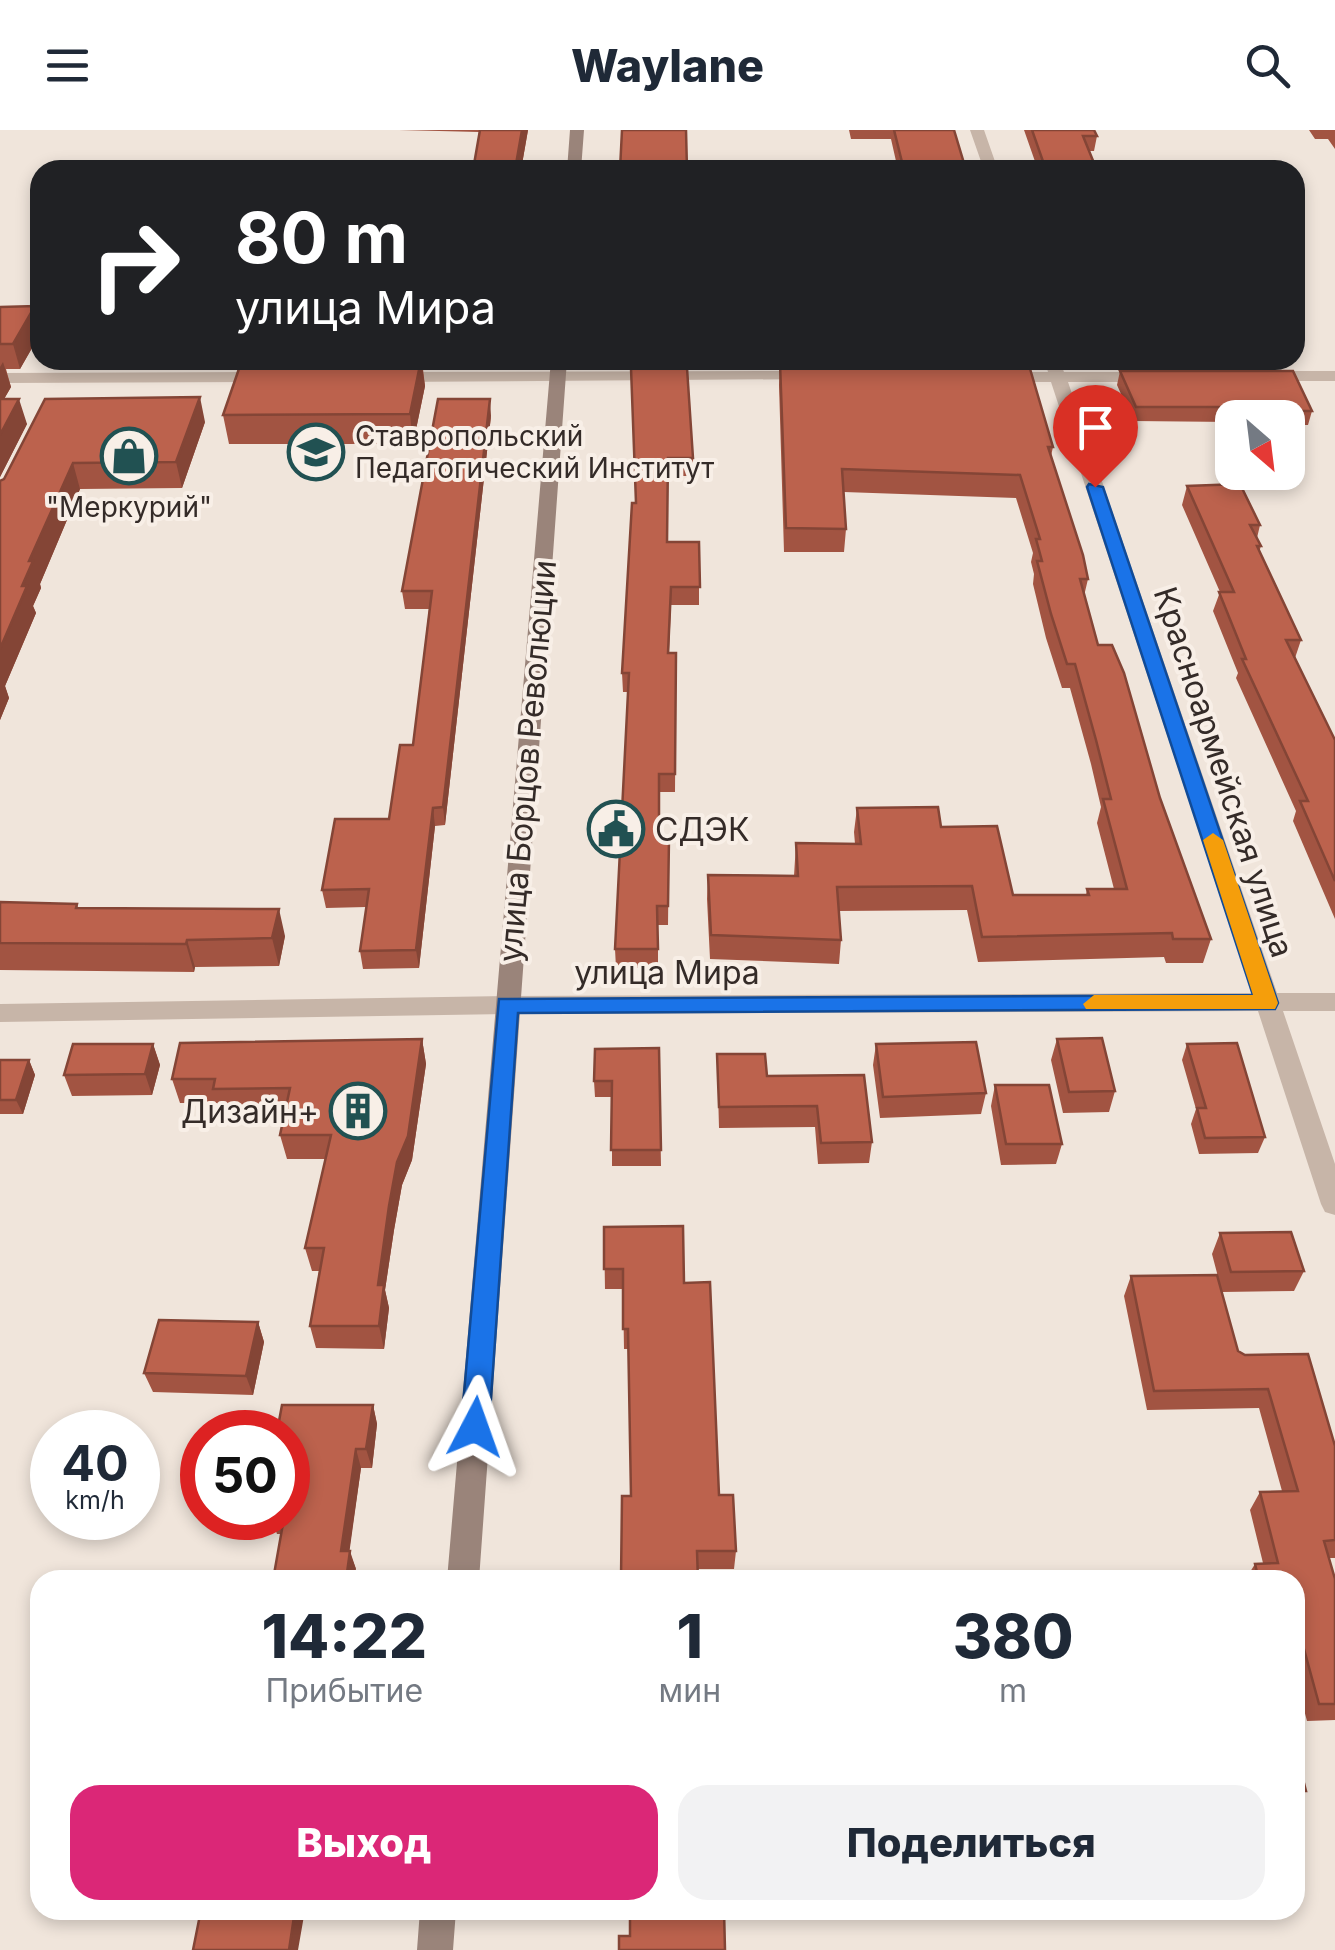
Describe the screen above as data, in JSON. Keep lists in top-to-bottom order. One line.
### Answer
{"streets":{"main road":["улица Борцов Революции"],"street":["Красноармейская улица","улица Мира"]},"crossings":[["улица Борцов Революции","улица Мира"],["Красноармейская улица","улица Мира"]],"places":{"school or university":["Ставропольский Педагогический Институт"],"shop":["\"Меркурий\""],"public building":["СДЭК"],"building":["Дизайн+"]},"north":"bottom right","page":{"header":"Waylane","turn":["80 m","улица Мира"],"speed":"40 km/h","limit":"50","eta":["14:22","Прибытие","1","мин","380","m"],"buttons":["Выход","Поделиться"]}}
